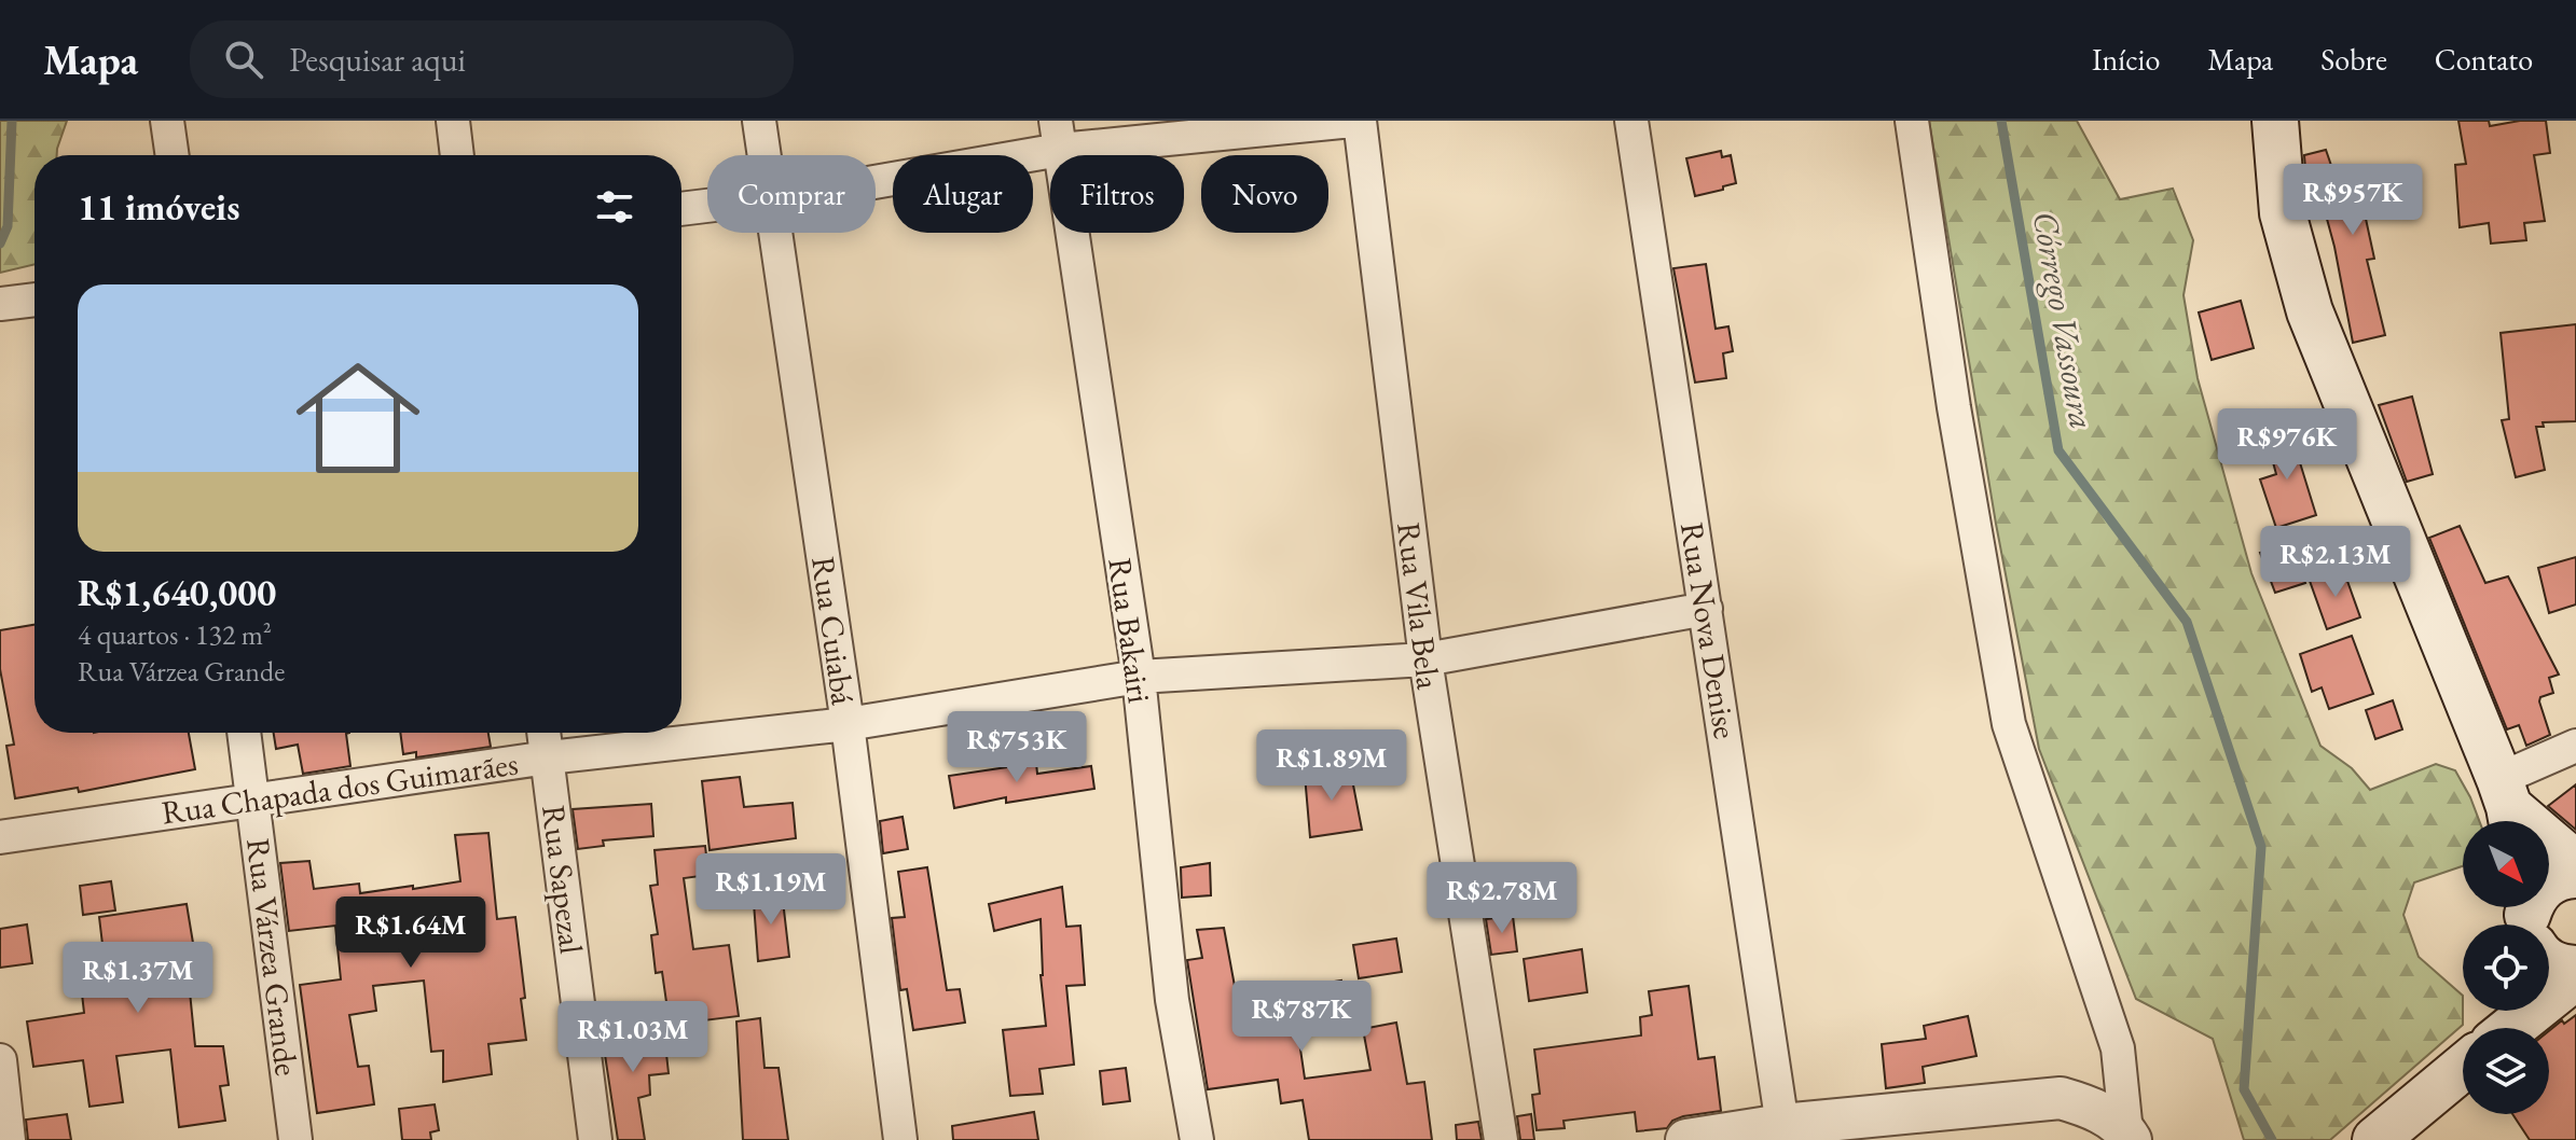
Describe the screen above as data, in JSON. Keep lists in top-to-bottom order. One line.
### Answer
{"streets":{"street":["Rua Vila Bela","Rua Cuiabá","Rua Bakairi","Rua Nova Denise","Rua Chapada dos Guimarães","Rua Sapezal","Rua Várzea Grande"]},"crossings":[["Rua Vila Bela","Rua Chapada dos Guimarães"],["Rua Cuiabá","Rua Chapada dos Guimarães"],["Rua Bakairi","Rua Chapada dos Guimarães"],["Rua Nova Denise","Rua Chapada dos Guimarães"],["Rua Chapada dos Guimarães","Rua Sapezal"],["Rua Chapada dos Guimarães","Rua Várzea Grande"]],"water":["Córrego Vassoura"],"north":"bottom right","page":{"header":"Mapa","search":"Pesquisar aqui","nav":["Início","Mapa","Sobre","Contato"],"chip":["Comprar","Alugar","Filtros","Novo"],"heading":"11 imóveis","price":["R$957K","R$976K","R$2.13M","R$753K","R$1.89M","R$1.19M","R$2.78M","R$1.64M","R$1.37M","R$787K","R$1.03M"],"list":[{"name":"R$1,640,000","note":"4 quartos · 132 m² · Rua Várzea Grande"}]}}
